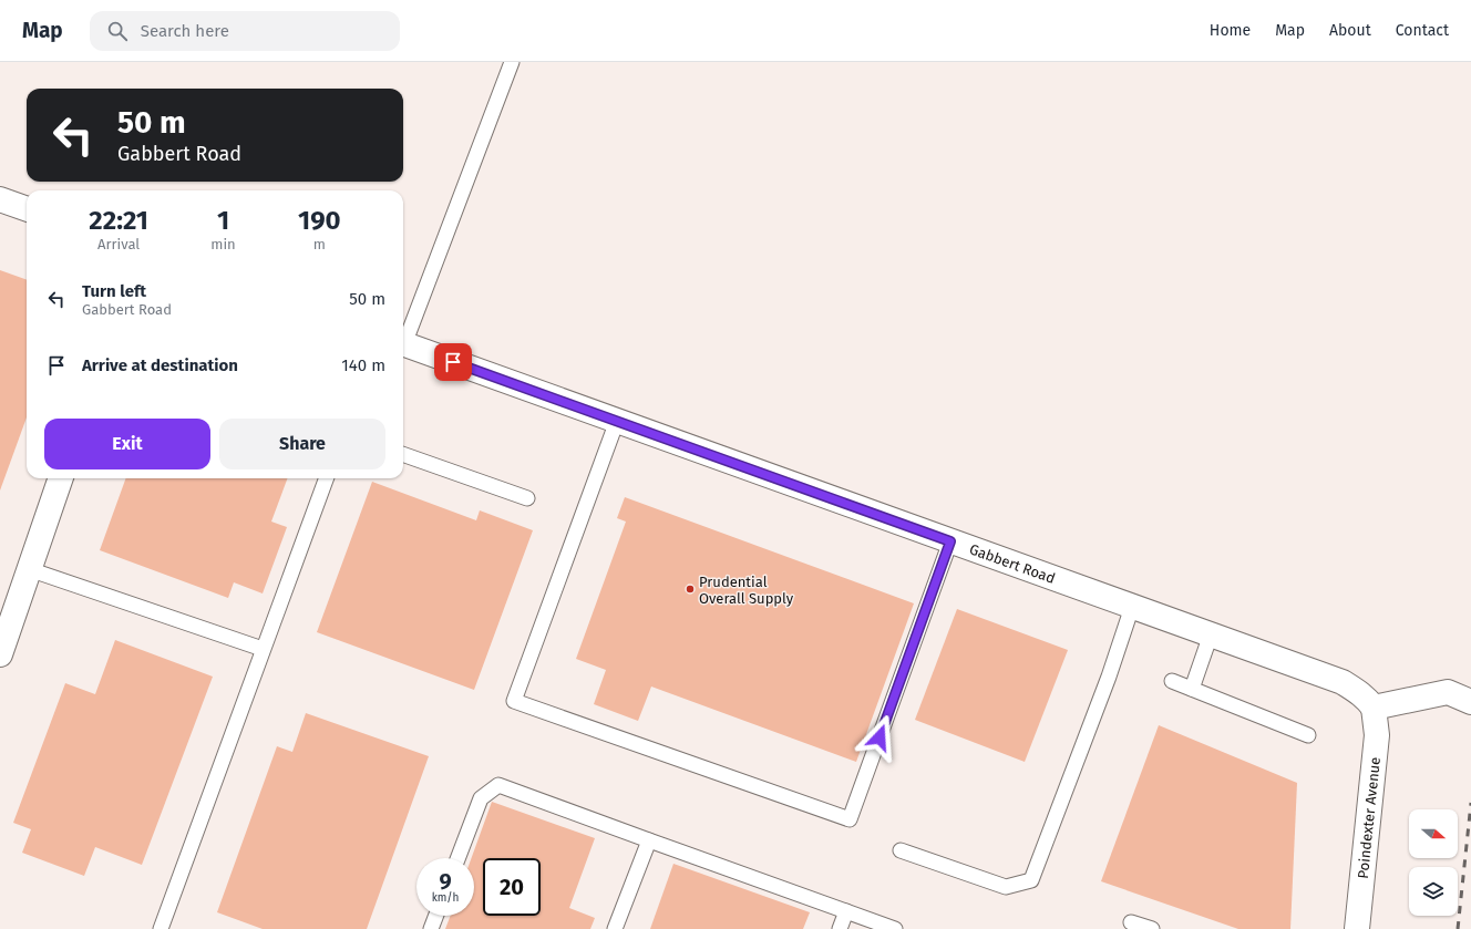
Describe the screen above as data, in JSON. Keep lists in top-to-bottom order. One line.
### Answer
{"streets":{"street":["Gabbert Road","Poindexter Avenue"]},"crossings":[["Gabbert Road","Poindexter Avenue"]],"places":["Prudential Overall Supply"],"north":"right","page":{"header":"Map","search":"Search here","nav":["Home","Map","About","Contact"],"turn":["50 m","Gabbert Road"],"eta":["22:21","Arrival","1","min","190","m"],"list":[{"name":"Turn left","note":"Gabbert Road","value":"50 m"},{"name":"Arrive at destination","value":"140 m"}],"buttons":["Exit","Share"],"speed":"9 km/h","limit":"20"}}
